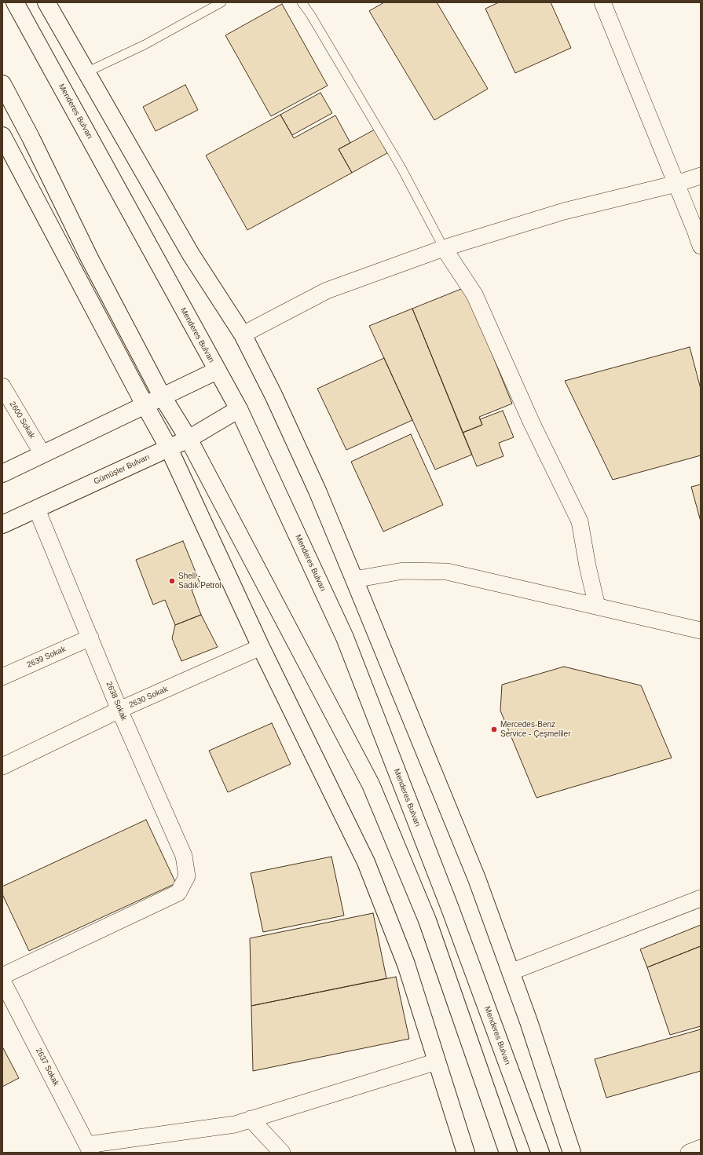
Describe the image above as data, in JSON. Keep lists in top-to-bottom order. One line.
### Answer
{"streets":{"main road":["Menderes Bulvarı","Gümüşler Bulvarı"],"street":["2600 Sokak","2639 Sokak","2630 Sokak","2638 Sokak","2637 Sokak"]},"crossings":[["Menderes Bulvarı","Gümüşler Bulvarı"],["Gümüşler Bulvarı","2638 Sokak"],["2639 Sokak","2638 Sokak"],["2630 Sokak","2638 Sokak"]],"places":["Shell - Sadık Petrol","Mercedes-Benz Service - Çeşmeliler"]}
